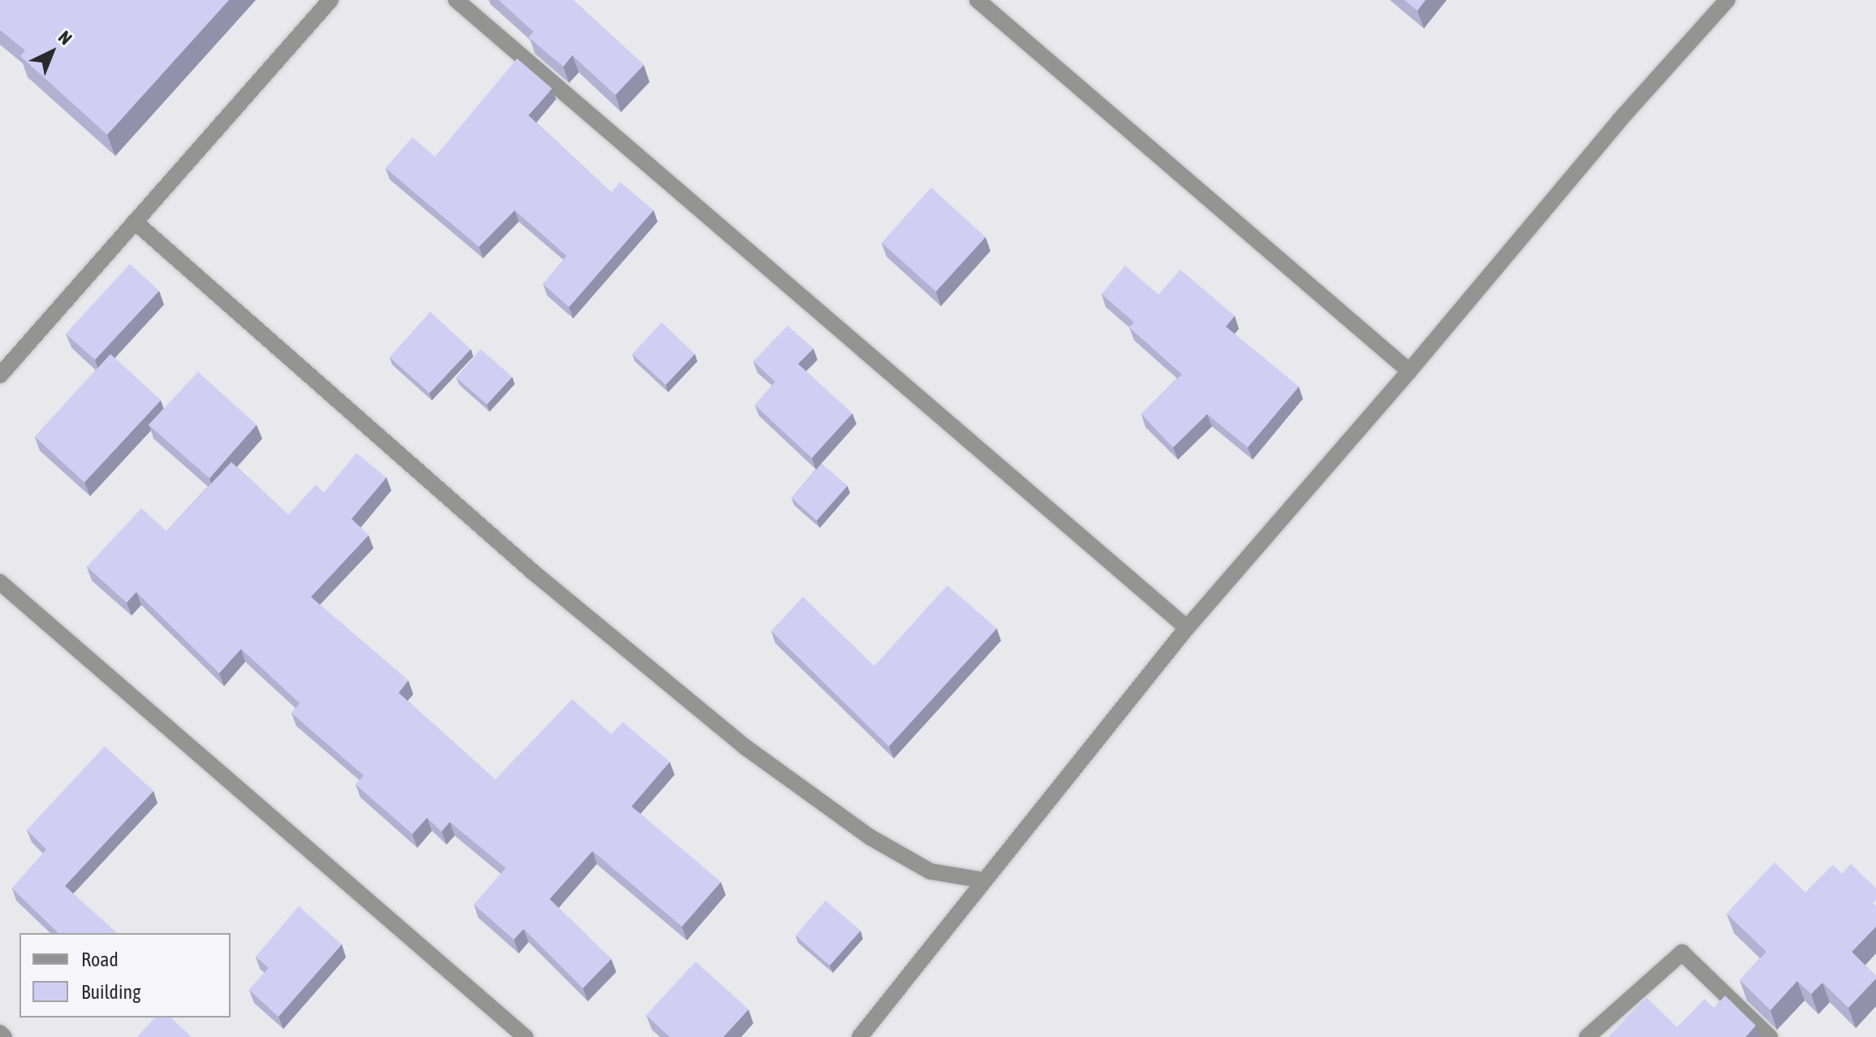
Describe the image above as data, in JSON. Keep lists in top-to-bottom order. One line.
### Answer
{"legend":["Road","Building"],"north":"top right"}
